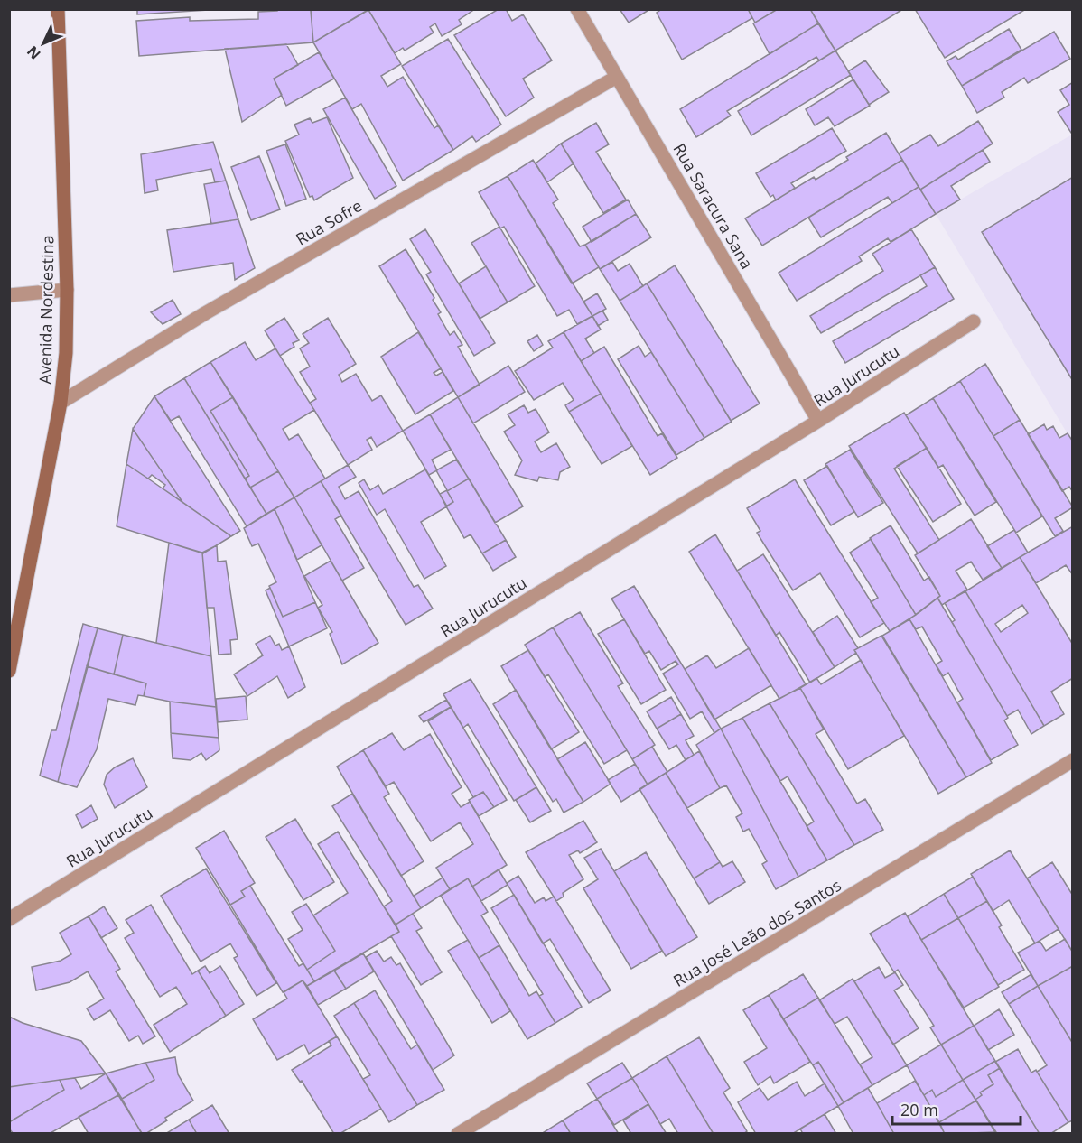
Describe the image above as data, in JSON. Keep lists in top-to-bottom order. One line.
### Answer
{"streets":{"main road":["Avenida Nordestina"],"street":["Rua Saracura Sana","Rua Sofre","Rua Jurucutu","Rua José Leão dos Santos"]},"crossings":[["Rua Saracura Sana","Rua Sofre"],["Rua Saracura Sana","Rua Jurucutu"],["Rua Sofre","Avenida Nordestina"]],"scale_bar":"20 m","north":"bottom left"}
